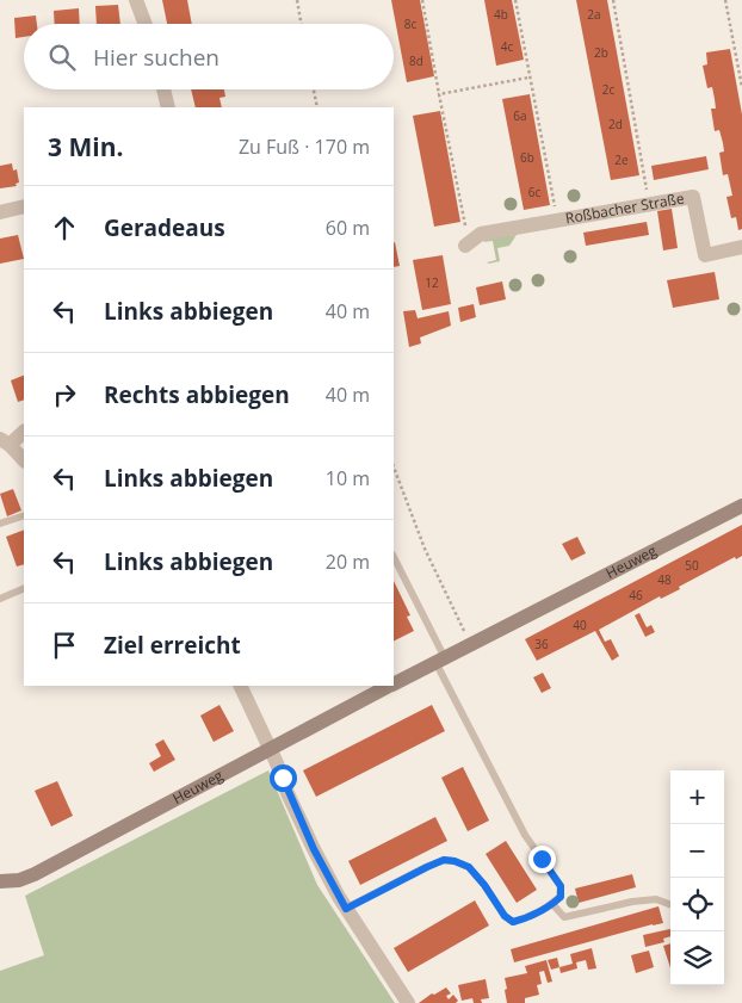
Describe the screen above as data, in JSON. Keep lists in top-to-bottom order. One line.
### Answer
{"streets":{"street":["Roßbacher Straße","Heuweg"]},"house_numbers":["4b","2a","8c","4c","2b","8d","2c","6a","2d","6b","2e","6c","12","50","48","46","40","36"],"page":{"search":"Hier suchen","heading":["3 Min.","Zu Fuß · 170 m"],"list":[["Geradeaus","60 m"],["Links abbiegen","40 m"],["Rechts abbiegen","40 m"],["Links abbiegen","10 m"],["Links abbiegen","20 m"],"Ziel erreicht"],"map_buttons":["+","−"]}}
